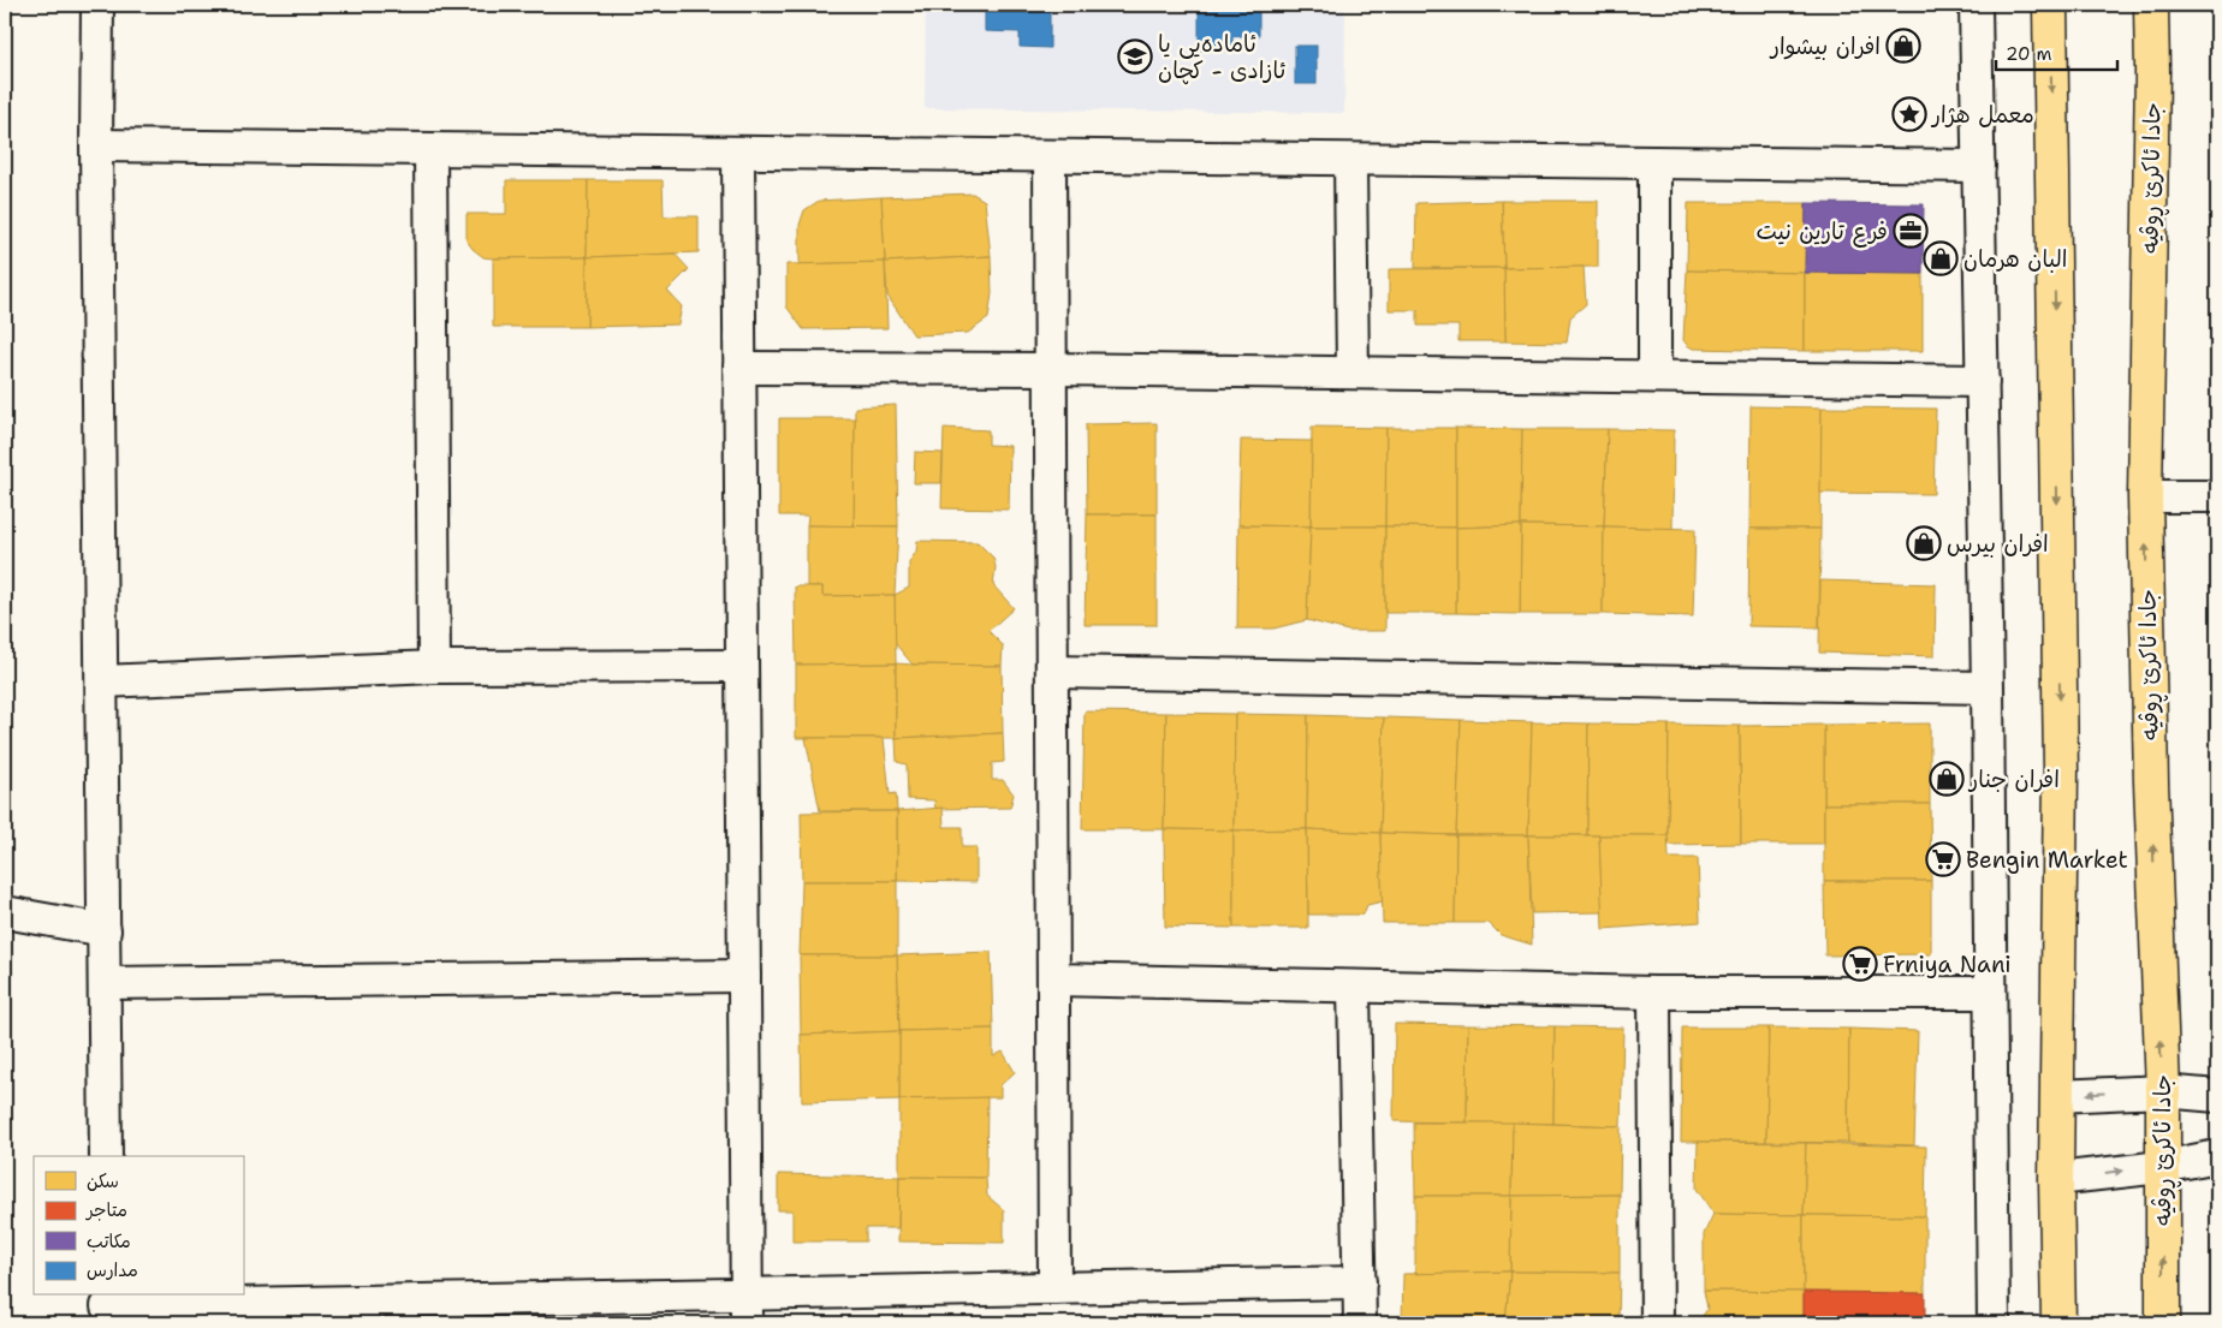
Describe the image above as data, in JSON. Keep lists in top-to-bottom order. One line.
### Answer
{"streets":{"highway":["جادا ئاکرێ ڕوڤیە"]},"places":{"shop":["افران بيشوار","البان هرمان","افران بيرس","افران جنار"],"school or university":["ئامادەیی یا ئازادی - کچان"],"place":["معمل هژار"],"office":["فرع تارين نيت"],"supermarket":["Bengin Market","Frniya Nani"]},"legend":["سكن","متاجر","مكاتب","مدارس"],"scale_bar":"20 m"}
